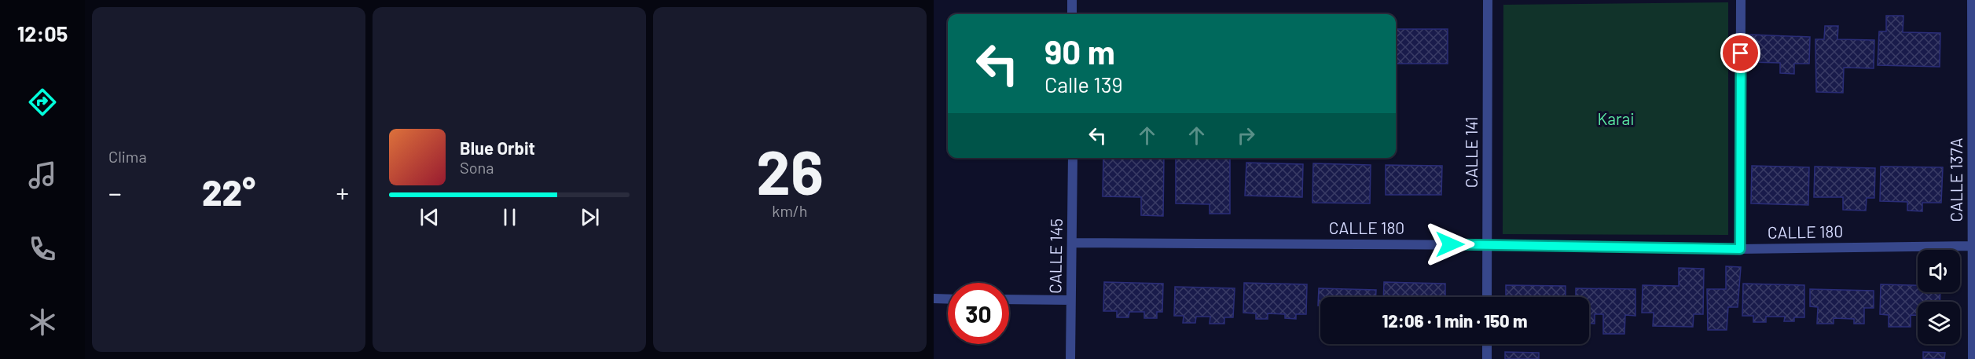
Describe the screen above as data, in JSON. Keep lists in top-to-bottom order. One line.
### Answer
{"streets":{"street":["CALLE 141","CALLE 137A","CALLE 180","CALLE 145"]},"crossings":[["CALLE 141","CALLE 180"],["CALLE 137A","CALLE 180"],["CALLE 180","CALLE 145"]],"parks":["Karai"],"page":{"tabs":"12:05","tile":["Clima",["26","km/h"]],"turn":["90 m","Calle 139"],"song":["Blue Orbit","Sona"],"heat":["−","22°","+"],"limit":"30","trip":"12:06 · 1 min · 150 m"}}
